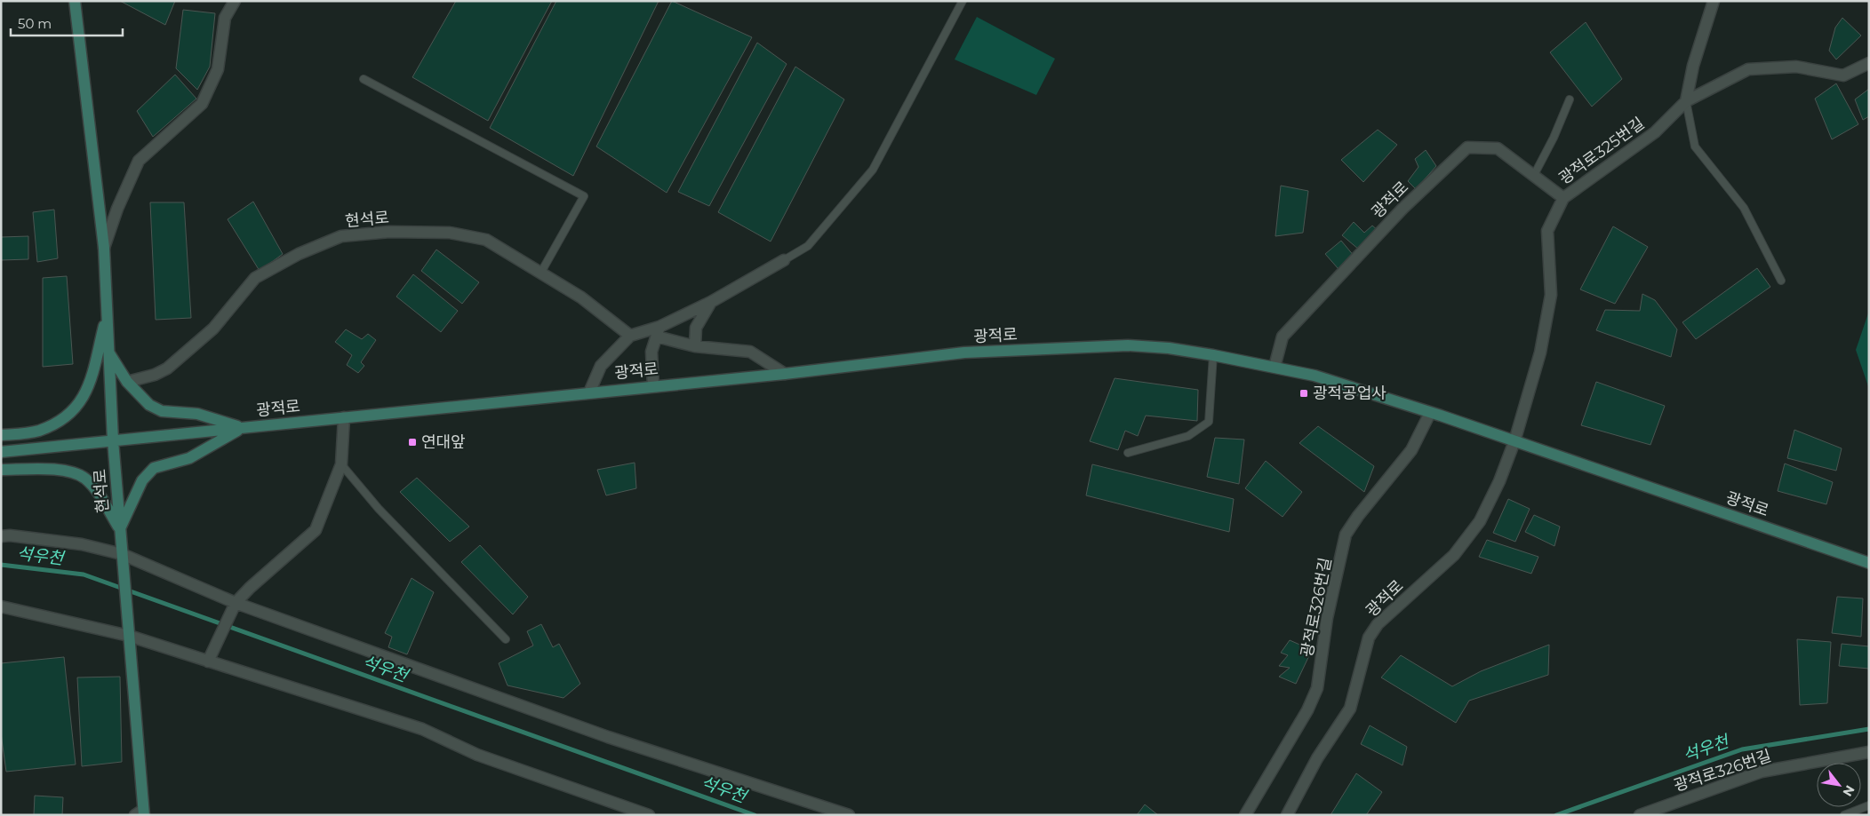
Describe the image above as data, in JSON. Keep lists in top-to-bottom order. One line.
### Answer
{"streets":{"main road":["광적로","현석로"],"street":["광적로325번길","광적로326번길"]},"crossings":[["광적로325번길","광적로"],["광적로","현석로"],["광적로","광적로326번길"]],"water":["석우천"],"places":{"transit":["광적공업사","연대앞"]},"scale_bar":"50 m","north":"bottom right"}
